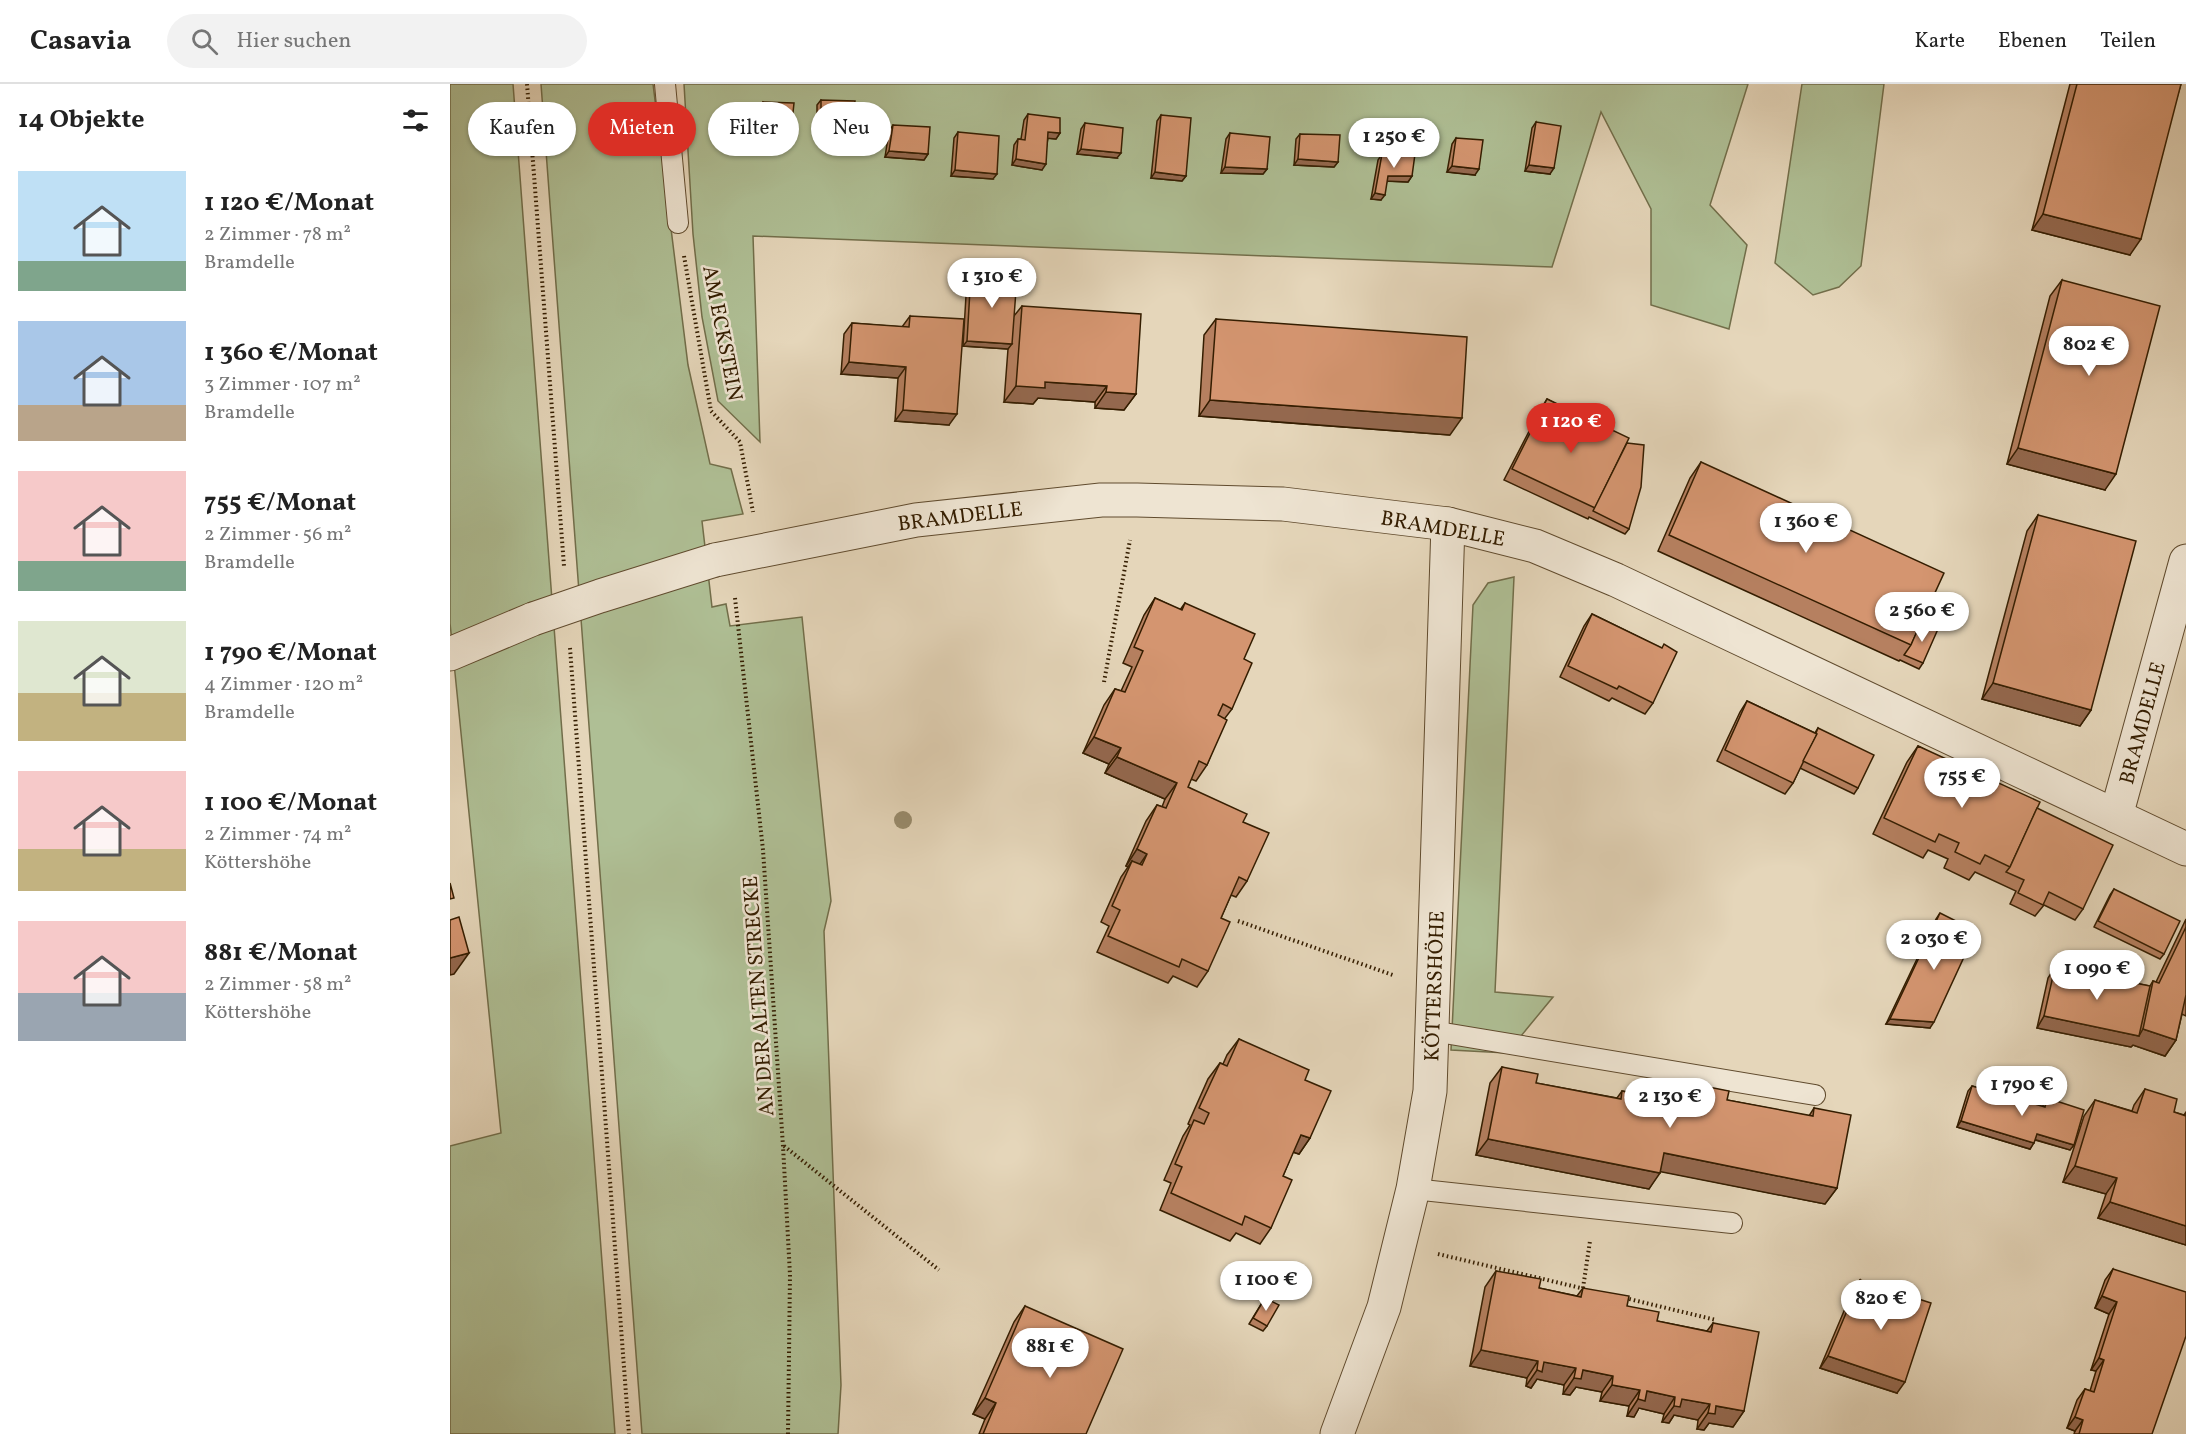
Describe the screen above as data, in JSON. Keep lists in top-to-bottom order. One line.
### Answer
{"streets":{"street":["BRAMDELLE","KÖTTERSHÖHE"],"path":["AM ECKSTEIN","AN DER ALTEN STRECKE"]},"crossings":[["BRAMDELLE","KÖTTERSHÖHE"],["BRAMDELLE","AN DER ALTEN STRECKE"]],"page":{"header":"Casavia","search":"Hier suchen","nav":["Karte","Ebenen","Teilen"],"heading":"14 Objekte","chip":["Kaufen","Mieten","Filter","Neu"],"price":["1 250 €","1 310 €","802 €","1 120 €","1 360 €","2 560 €","755 €","2 030 €","1 090 €","1 790 €","2 130 €","1 100 €","820 €","881 €"],"list":[{"name":"1 120 €/Monat","note":"2 Zimmer · 78 m² · Bramdelle"},{"name":"1 360 €/Monat","note":"3 Zimmer · 107 m² · Bramdelle"},{"name":"755 €/Monat","note":"2 Zimmer · 56 m² · Bramdelle"},{"name":"1 790 €/Monat","note":"4 Zimmer · 120 m² · Bramdelle"},{"name":"1 100 €/Monat","note":"2 Zimmer · 74 m² · Köttershöhe"},{"name":"881 €/Monat","note":"2 Zimmer · 58 m² · Köttershöhe"}]}}
